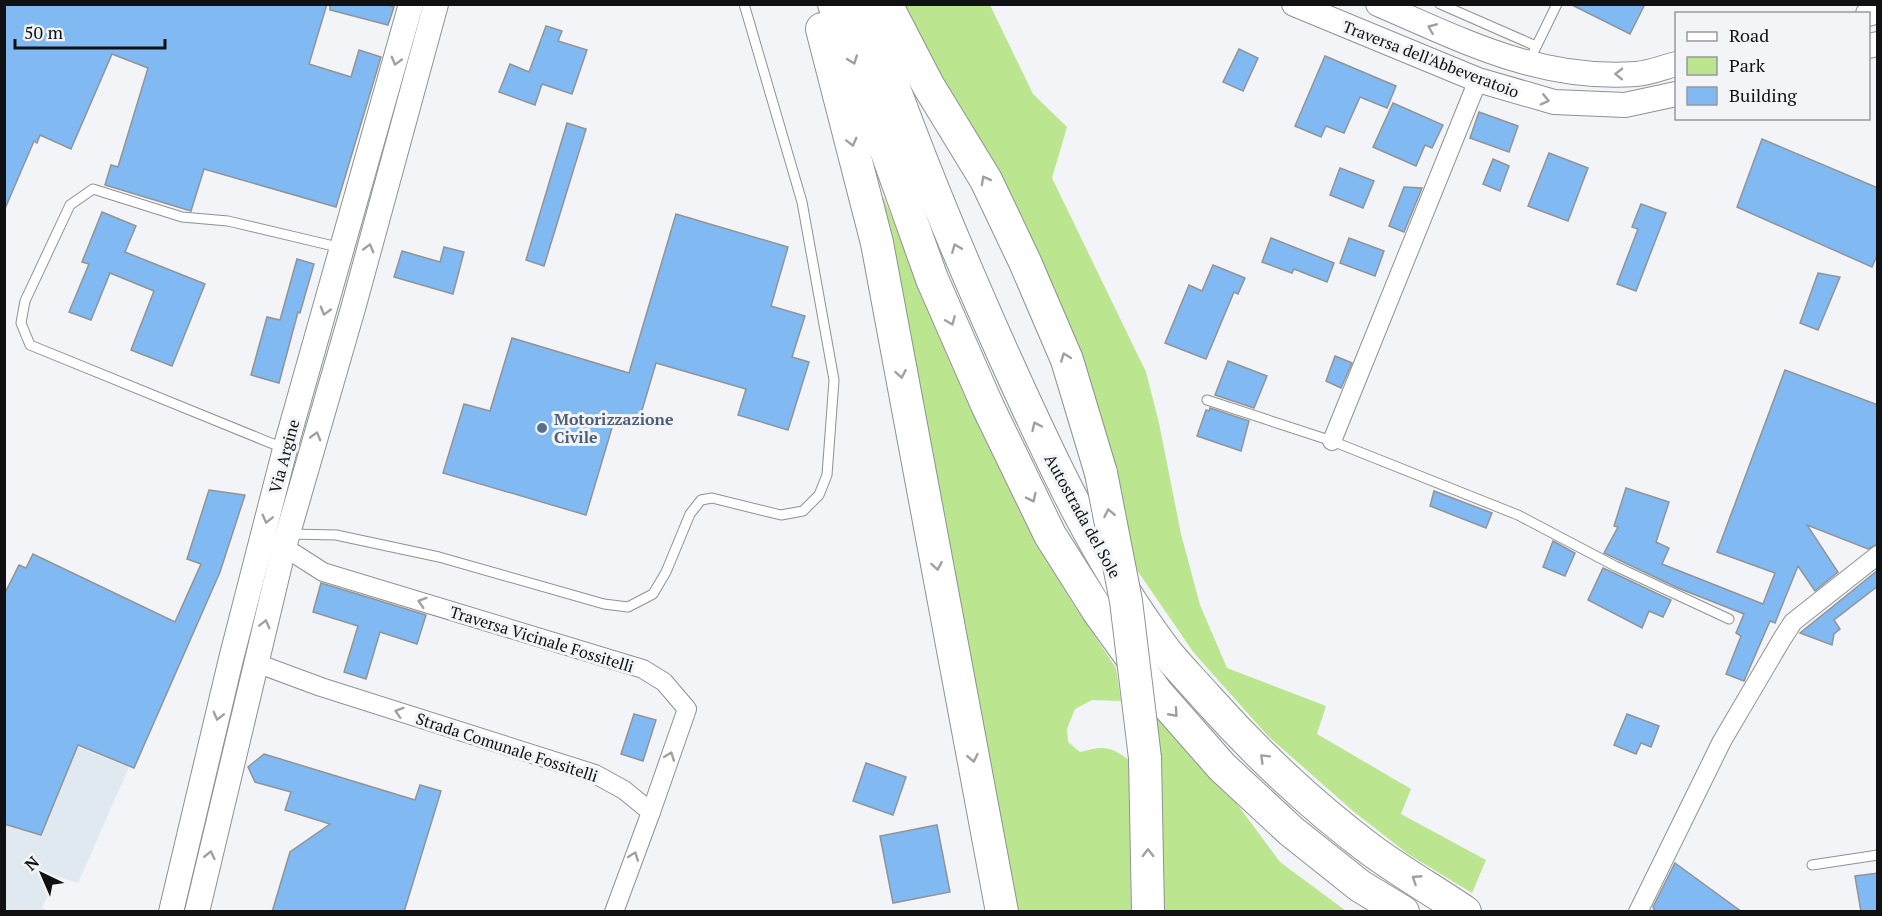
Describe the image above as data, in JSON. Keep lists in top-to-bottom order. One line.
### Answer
{"streets":{"highway":["Autostrada del Sole"],"street":["Traversa dell'Abbeveratoio","Via Argine","Traversa Vicinale Fossitelli","Strada Comunale Fossitelli"]},"crossings":[["Via Argine","Traversa Vicinale Fossitelli"],["Via Argine","Strada Comunale Fossitelli"],["Traversa Vicinale Fossitelli","Strada Comunale Fossitelli"]],"one_way":["Traversa Vicinale Fossitelli","Strada Comunale Fossitelli"],"places":["Motorizzazione Civile"],"legend":["Road","Park","Building"],"scale_bar":"50 m","north":"top left"}
